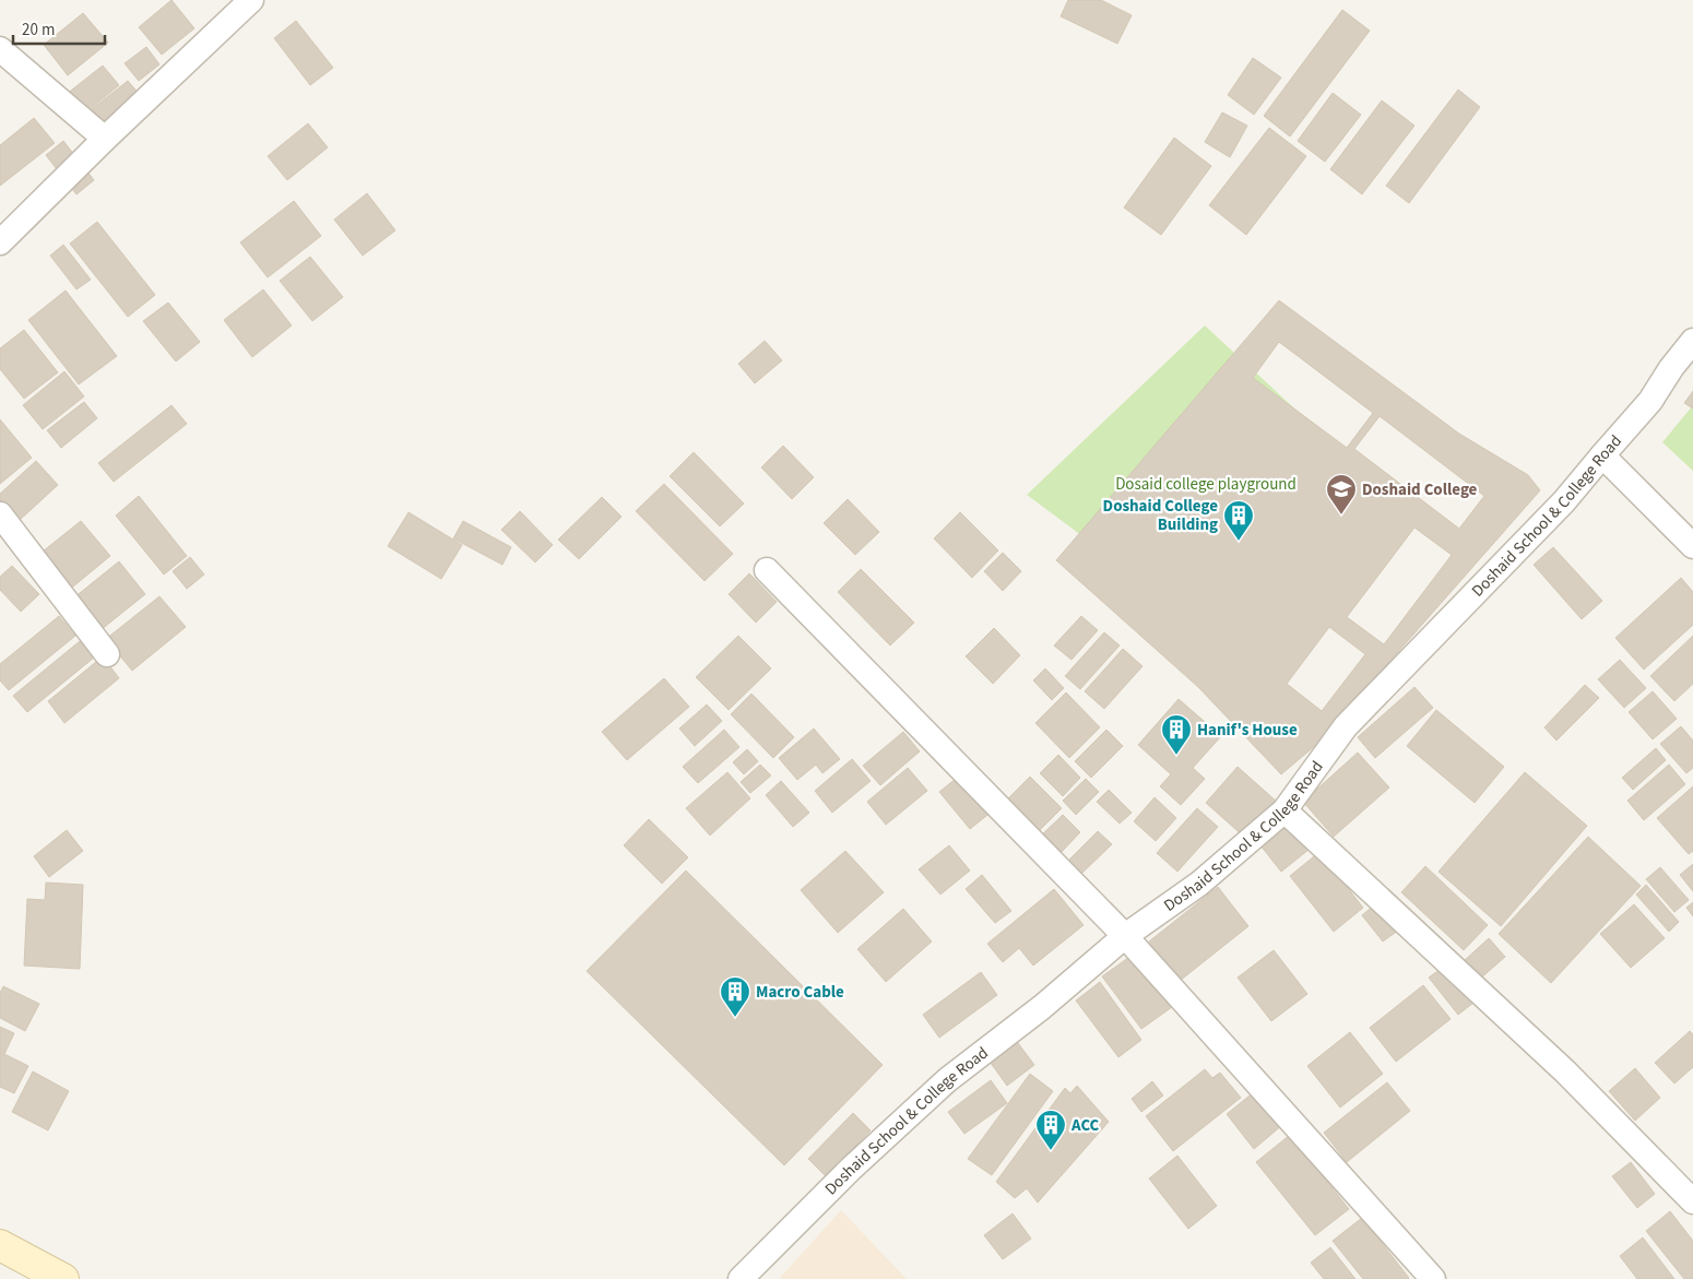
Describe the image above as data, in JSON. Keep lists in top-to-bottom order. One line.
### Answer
{"streets":{"street":["Doshaid School & College Road"]},"parks":["Dosaid college playground"],"places":{"school or university":["Doshaid College"],"building":["Doshaid College Building","Hanif's House","Macro Cable","ACC"]},"scale_bar":"20 m"}
